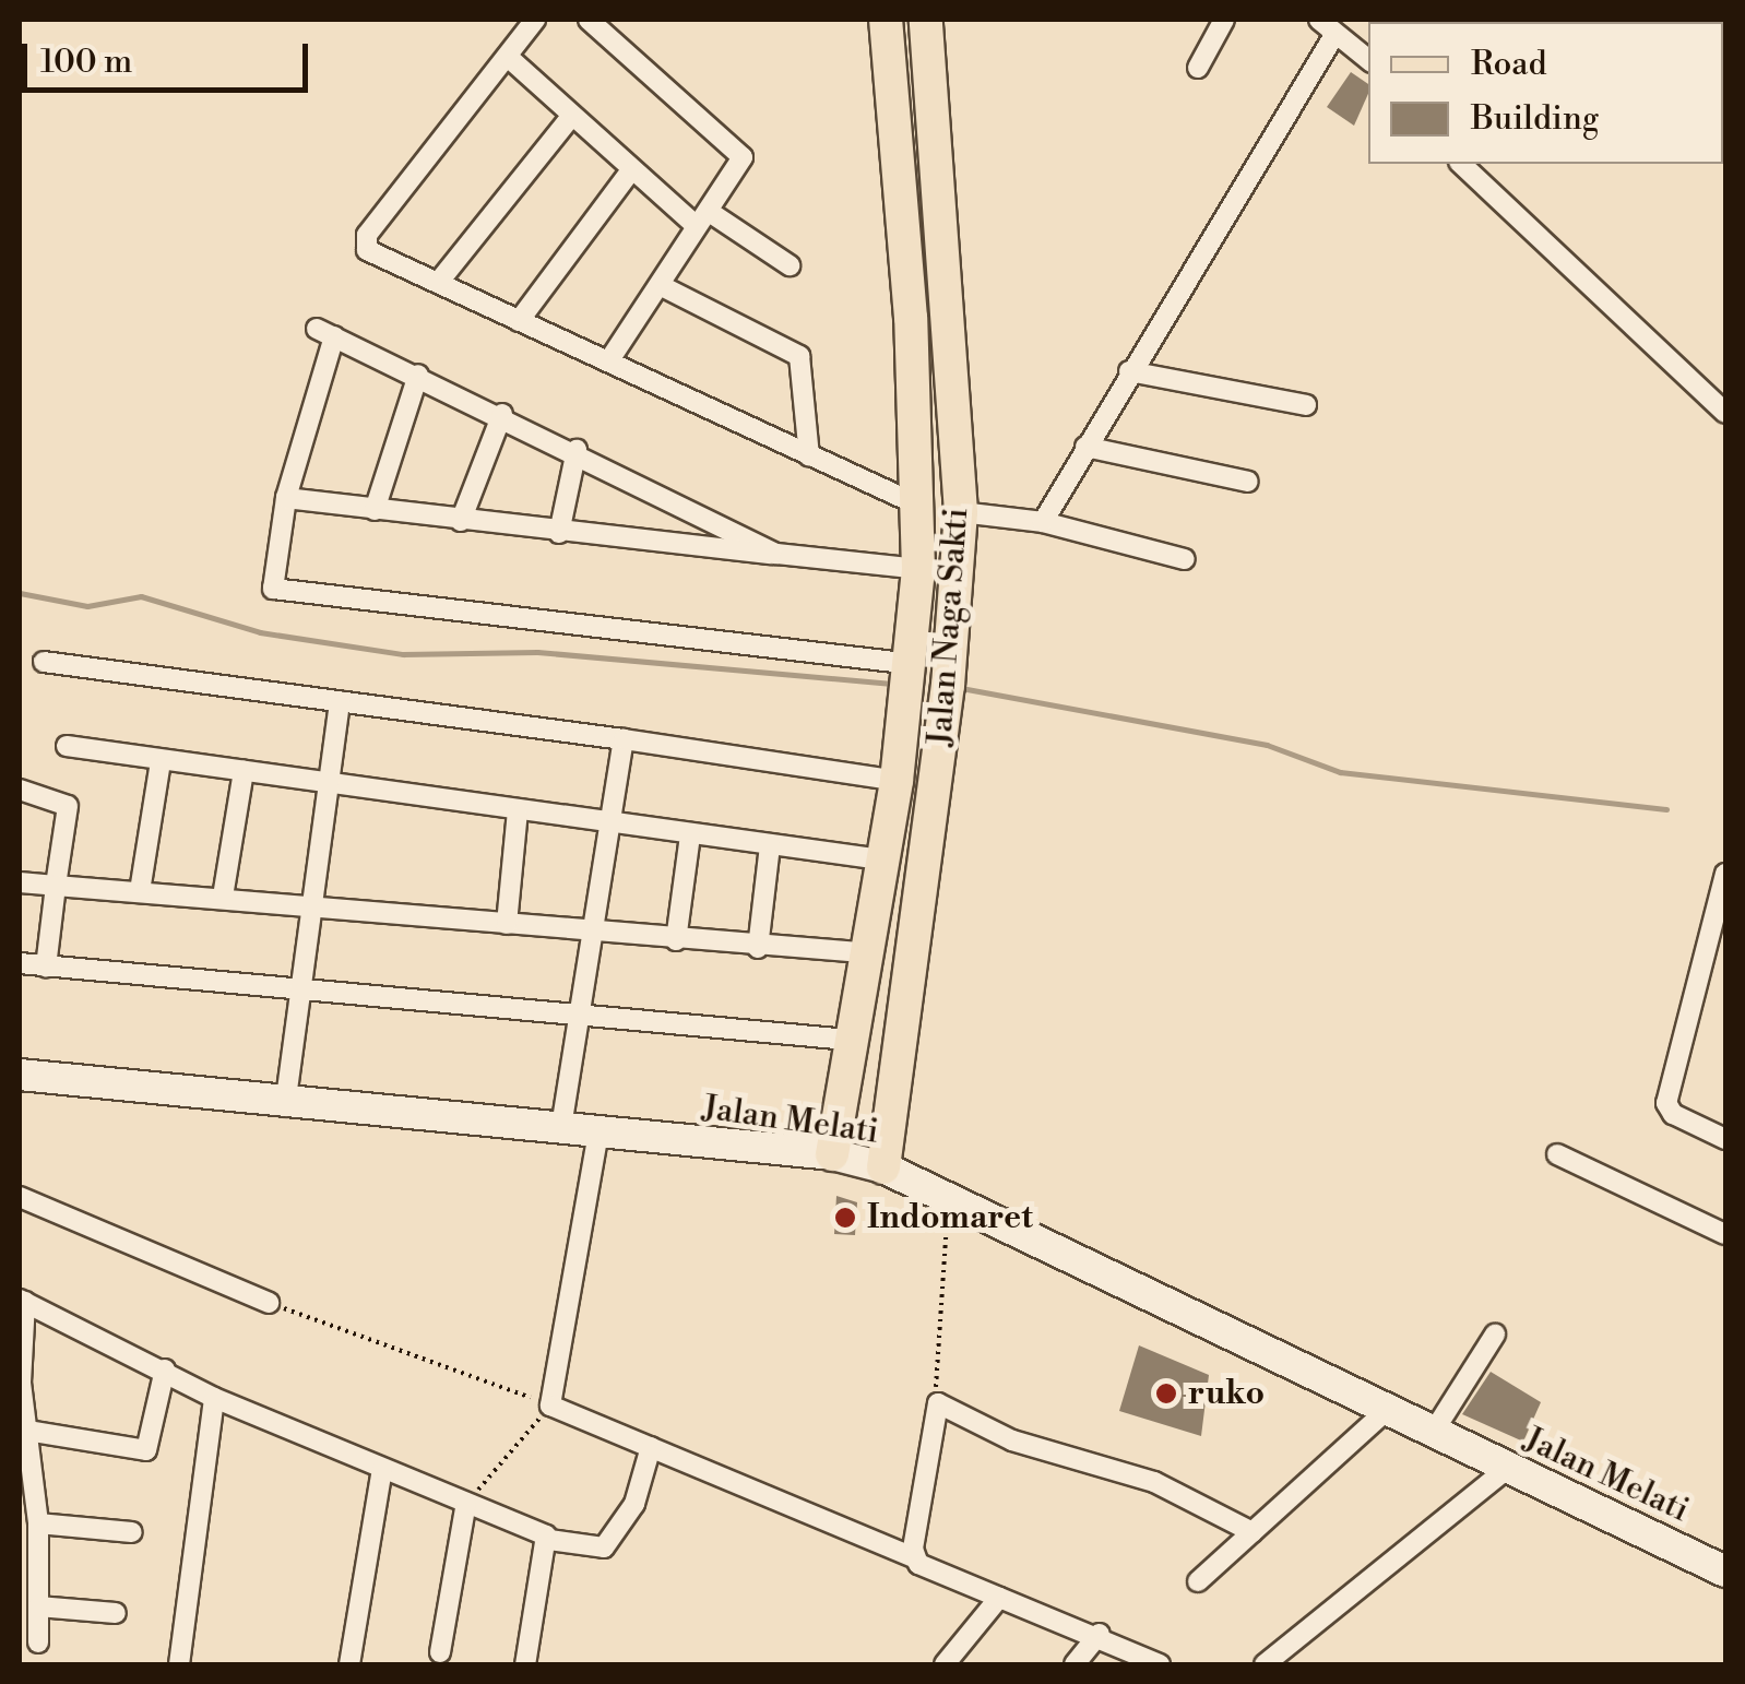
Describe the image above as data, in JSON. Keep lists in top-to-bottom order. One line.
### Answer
{"streets":{"main road":["Jalan Naga Sakti","Jalan Melati"]},"crossings":[["Jalan Naga Sakti","Jalan Melati"]],"places":["Indomaret","ruko"],"legend":["Road","Building"],"scale_bar":"100 m"}
